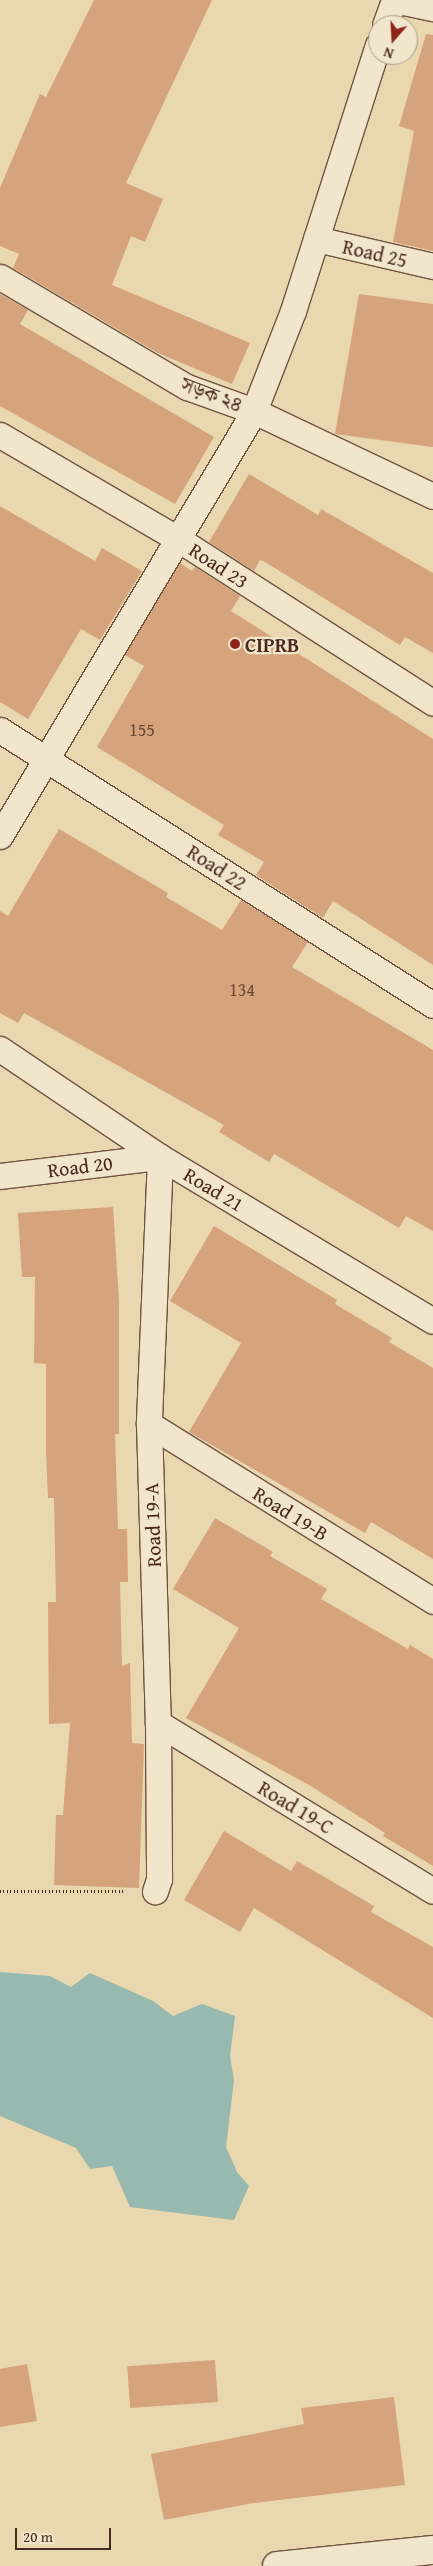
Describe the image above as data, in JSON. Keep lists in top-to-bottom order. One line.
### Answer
{"streets":{"street":["Road 25","সড়ক ২৪","Road 23","Road 22","Road 20","Road 21","Road 19-B","Road 19-A","Road 19-C"]},"crossings":[["Road 20","Road 21"],["Road 20","Road 19-A"],["Road 21","Road 19-A"],["Road 19-B","Road 19-A"],["Road 19-A","Road 19-C"]],"places":["CIPRB"],"house_numbers":["155","134"],"scale_bar":"20 m","north":"bottom"}
